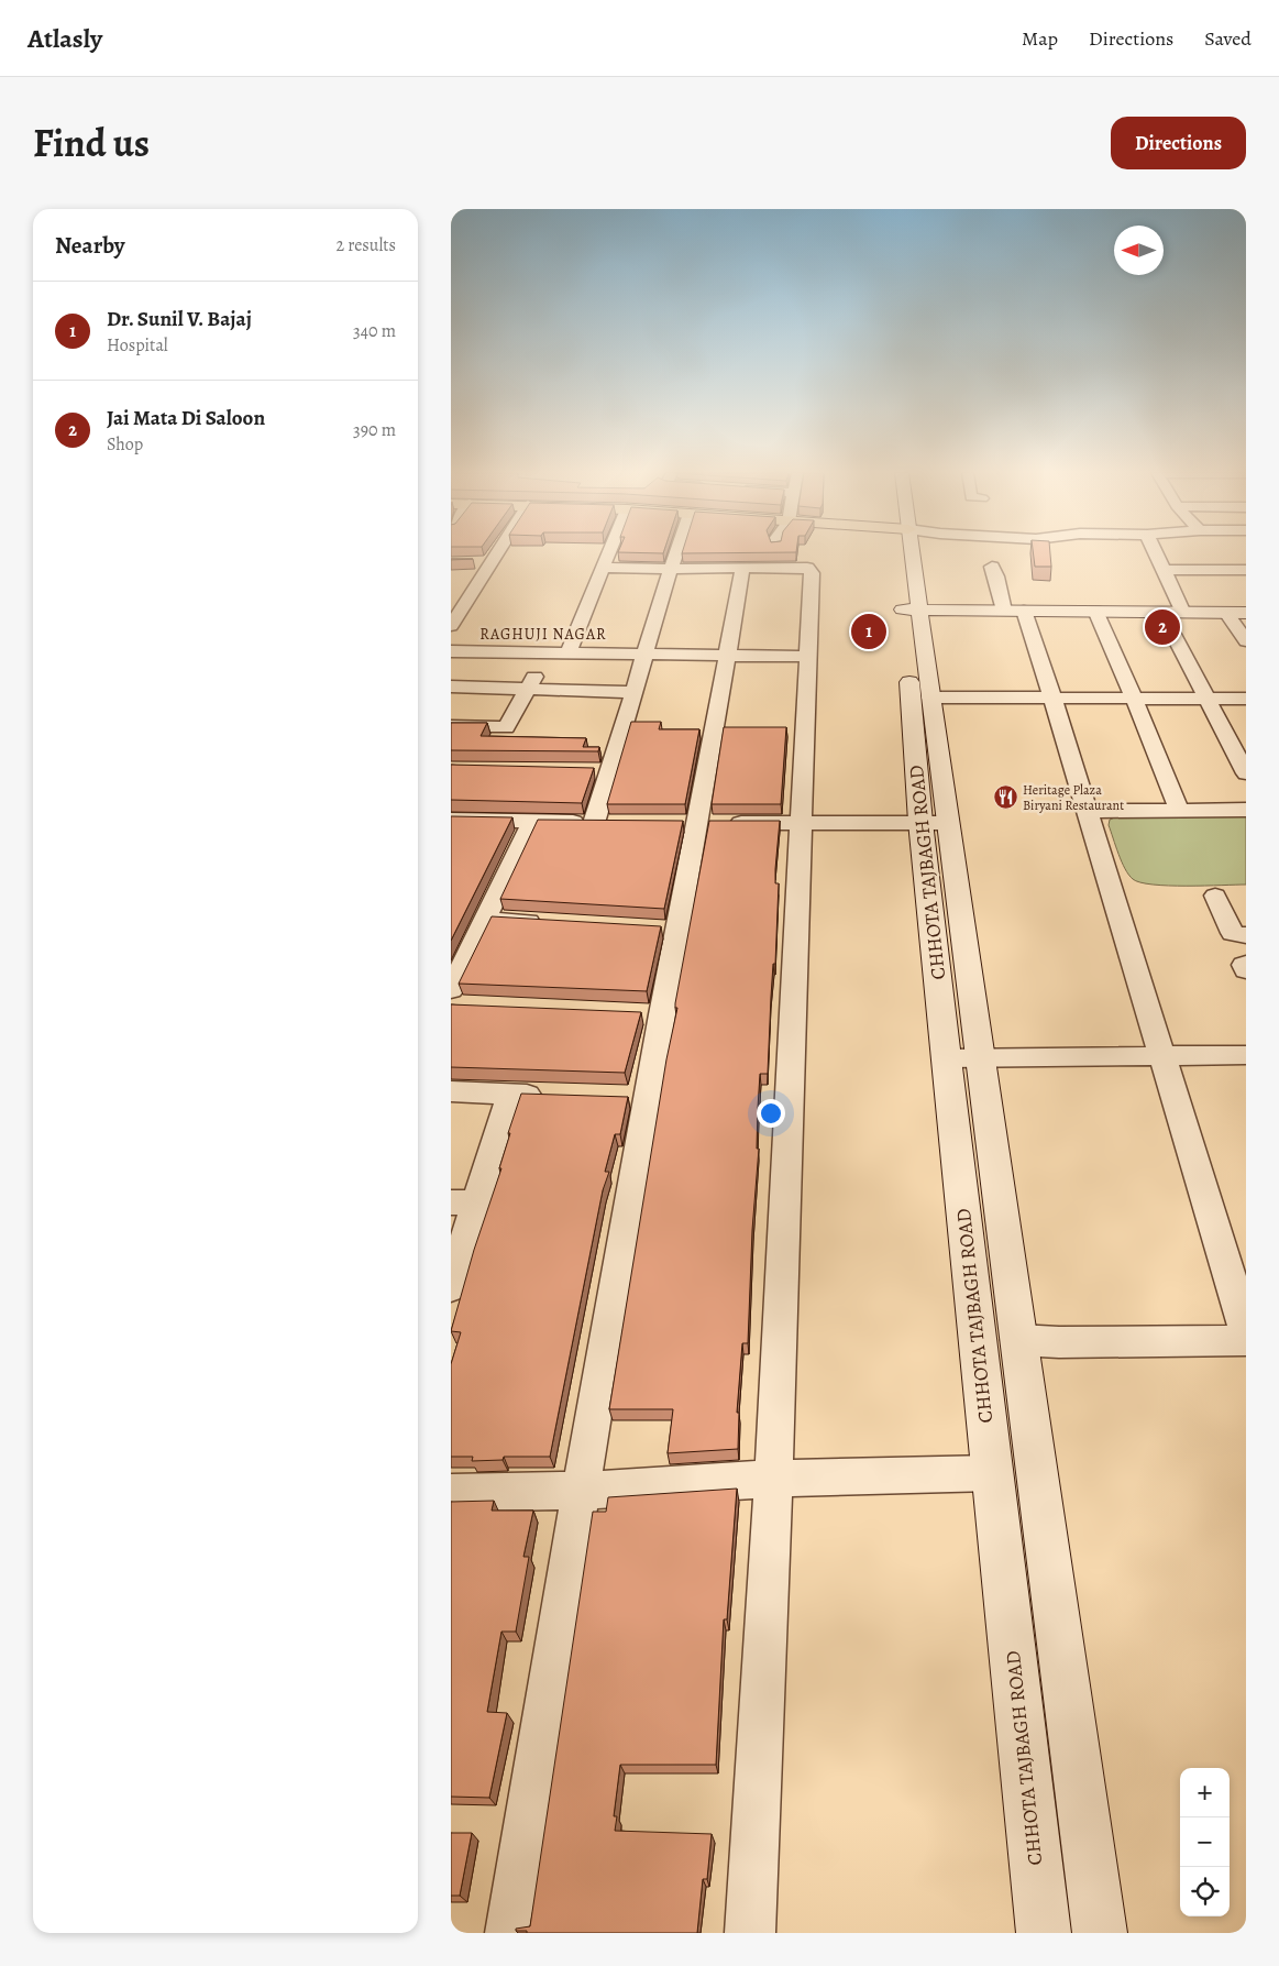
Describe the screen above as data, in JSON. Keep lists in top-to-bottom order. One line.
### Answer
{"streets":{"main road":["CHHOTA TAJBAGH ROAD"]},"districts":["RAGHUJI NAGAR"],"places":{"restaurant":["Heritage Plaza Biryani Restaurant"]},"north":"left","page":{"header":"Atlasly","nav":["Map","Directions","Saved"],"title":"Find us","buttons":"Directions","heading":["Nearby","2 results"],"list":[{"mark":"1","name":"Dr. Sunil V. Bajaj","note":"Hospital","value":"340 m"},{"mark":"2","name":"Jai Mata Di Saloon","note":"Shop","value":"390 m"}],"pins":["2","1"],"map_buttons":["+","−"]}}
